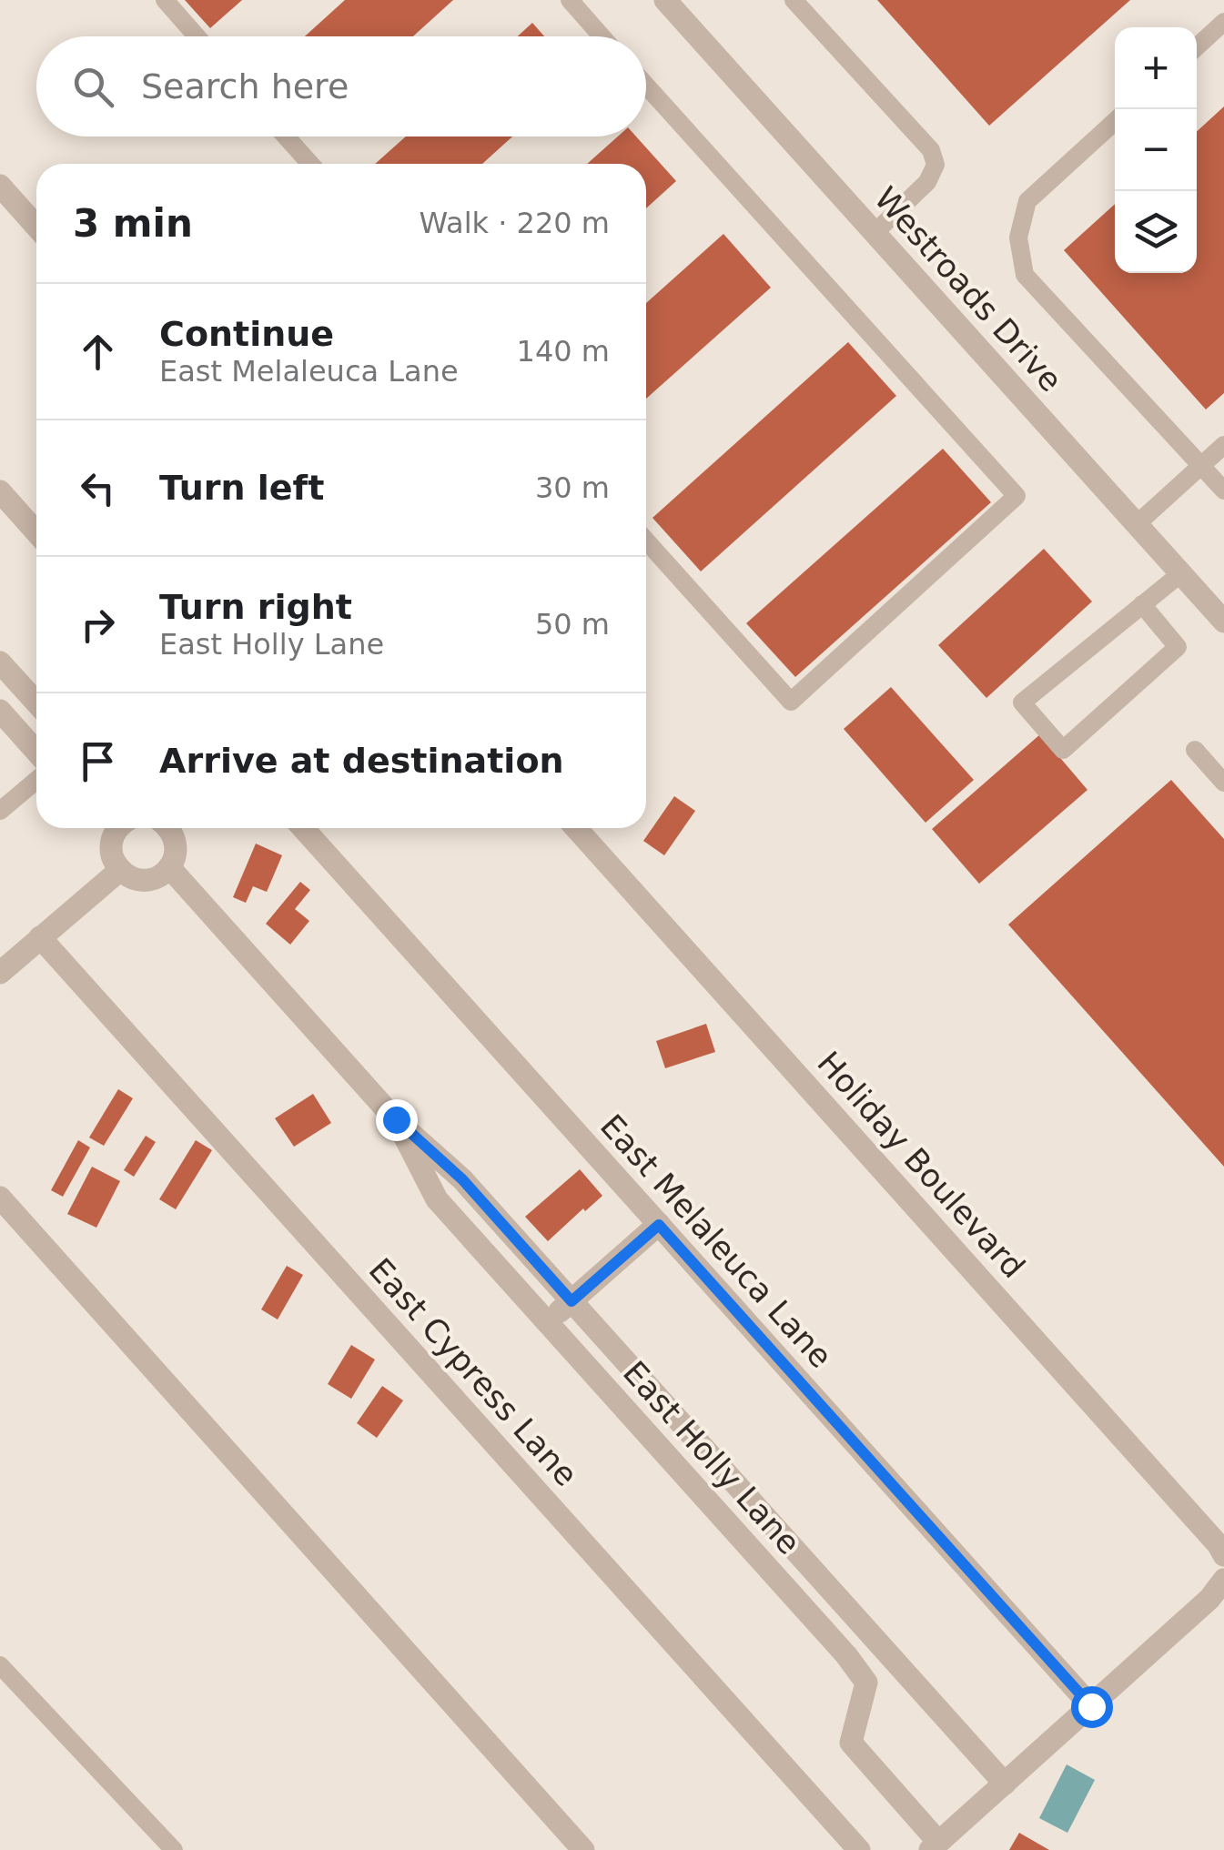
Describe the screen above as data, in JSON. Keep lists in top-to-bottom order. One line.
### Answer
{"streets":{"street":["Westroads Drive","Holiday Boulevard","East Melaleuca Lane","East Cypress Lane","East Holly Lane"]},"page":{"map_buttons":["+","−"],"search":"Search here","heading":["3 min","Walk · 220 m"],"list":[["Continue","East Melaleuca Lane","140 m"],["Turn left","30 m"],["Turn right","East Holly Lane","50 m"],"Arrive at destination"]}}
